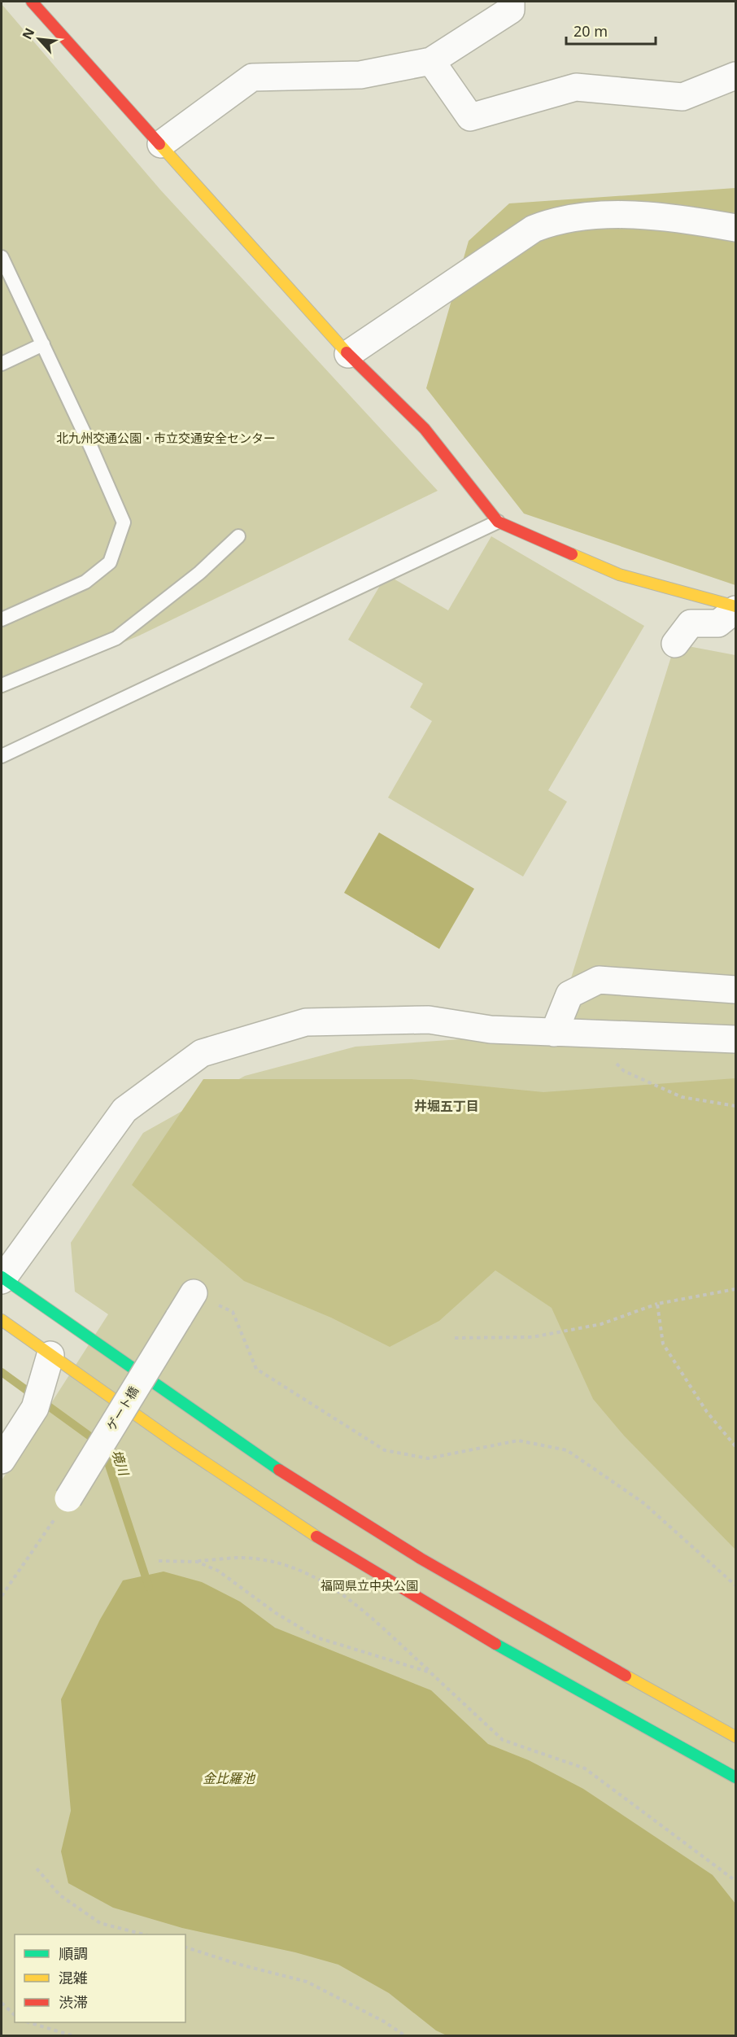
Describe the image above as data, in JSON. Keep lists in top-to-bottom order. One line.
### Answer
{"streets":{"street":["ゲート橋"]},"districts":["井堀五丁目"],"water":["境川","金比羅池"],"parks":["北九州交通公園・市立交通安全センター","福岡県立中央公園"],"legend":["順調","混雑","渋滞"],"scale_bar":"20 m","north":"top left"}
